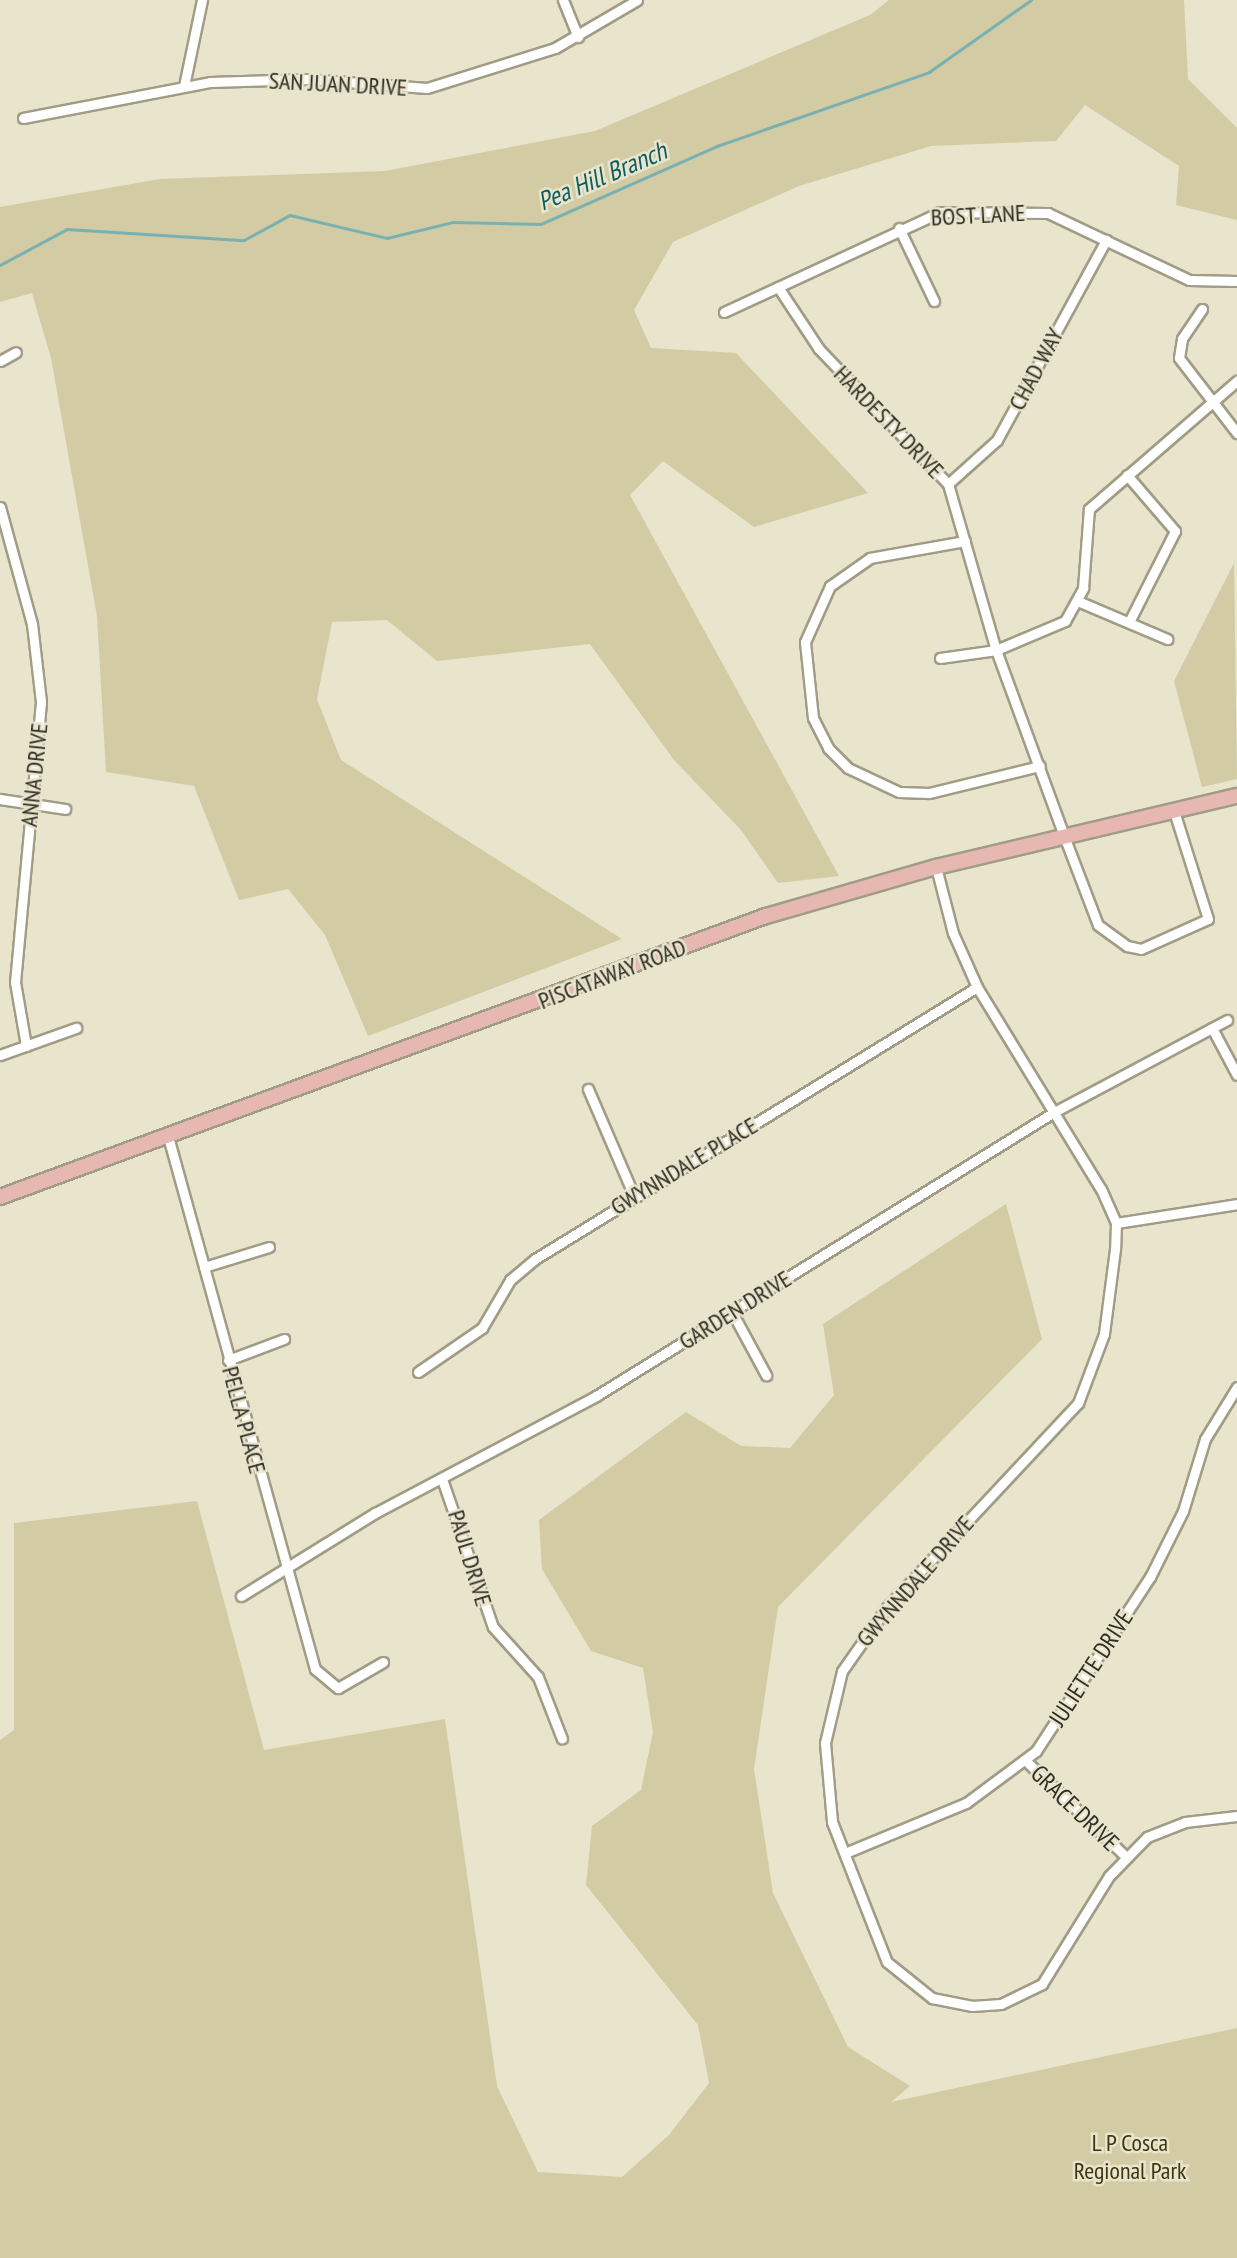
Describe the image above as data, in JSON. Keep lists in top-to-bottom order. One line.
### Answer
{"streets":{"main road":["PISCATAWAY ROAD"],"street":["SAN JUAN DRIVE","BOST LANE","CHAD WAY","HARDESTY DRIVE","ANNA DRIVE","GWYNNDALE PLACE","GARDEN DRIVE","PELLA PLACE","PAUL DRIVE","GWYNNDALE DRIVE","JULIETTE DRIVE","GRACE DRIVE"]},"crossings":[["BOST LANE","CHAD WAY"],["BOST LANE","HARDESTY DRIVE"],["CHAD WAY","HARDESTY DRIVE"],["HARDESTY DRIVE","PISCATAWAY ROAD"],["PISCATAWAY ROAD","PELLA PLACE"],["GARDEN DRIVE","PELLA PLACE"],["GARDEN DRIVE","PAUL DRIVE"],["GWYNNDALE DRIVE","JULIETTE DRIVE"],["GWYNNDALE DRIVE","GRACE DRIVE"],["JULIETTE DRIVE","GRACE DRIVE"]],"water":["Pea Hill Branch"],"parks":["L P Cosca Regional Park"]}
